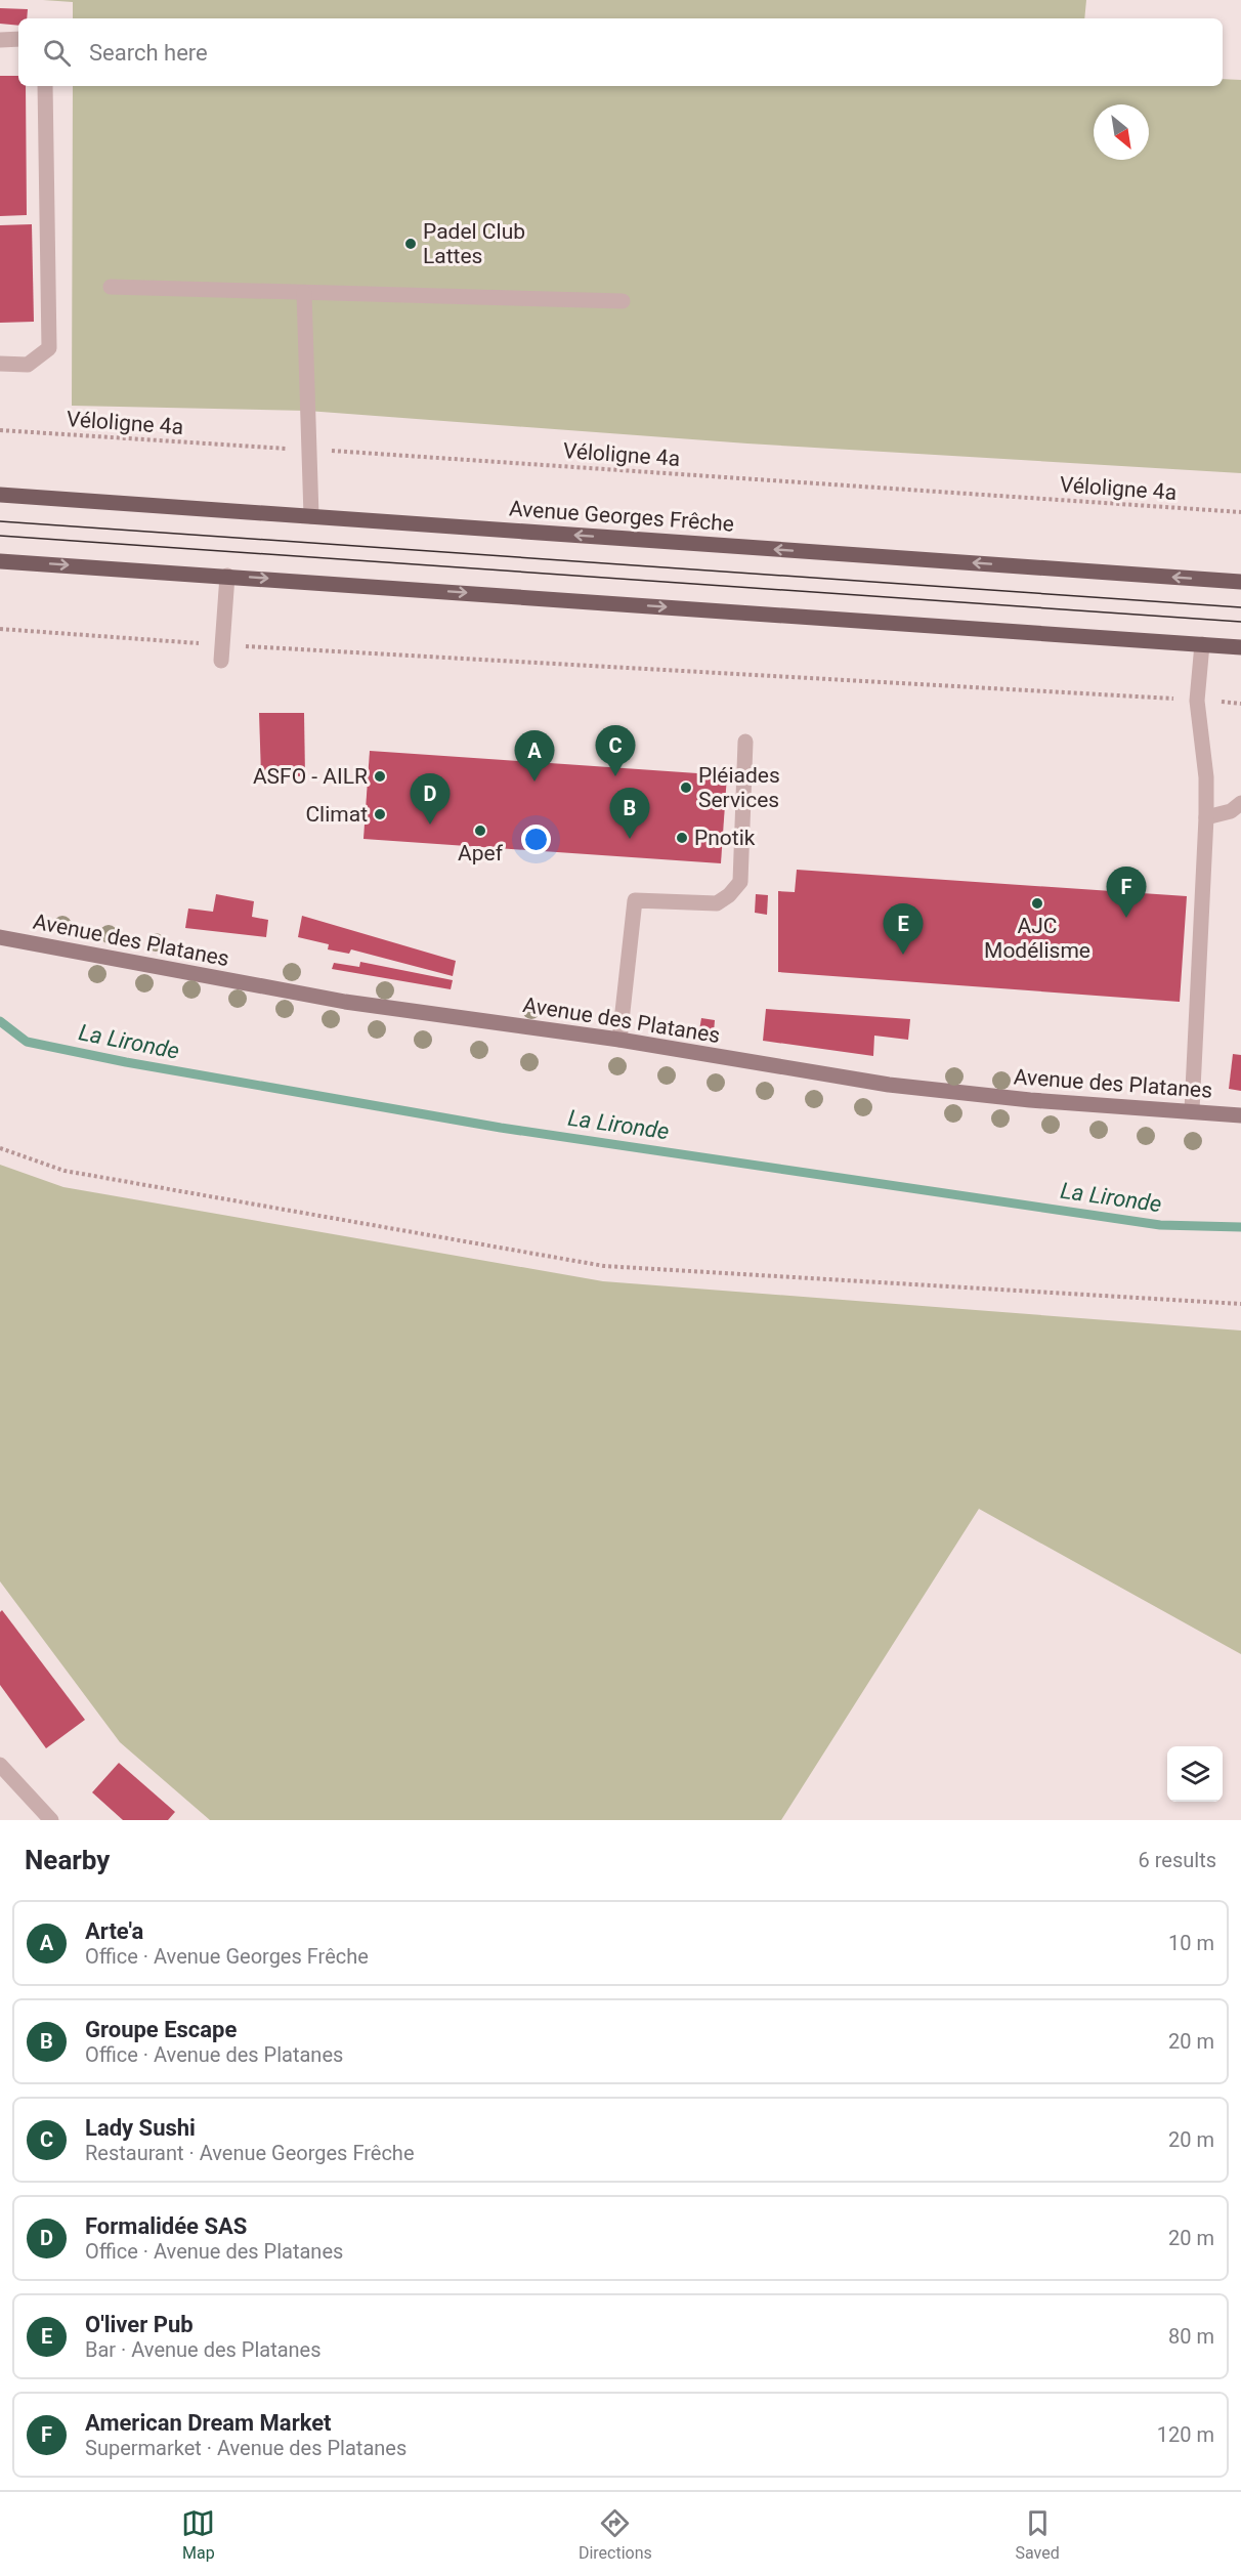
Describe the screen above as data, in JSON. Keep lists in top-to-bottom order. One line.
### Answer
{"streets":{"main road":["Avenue Georges Frêche"],"street":["Avenue des Platanes"],"path":["Véloligne 4a"]},"water":["La Lironde"],"places":["Padel Club Lattes","ASFO - AILR","Pléiades Services","Climat","Apef","Pnotik","AJC Modélisme"],"north":"bottom right","page":{"search":"Search here","pins":["C","A","D","B","F","E"],"heading":["Nearby","6 results"],"list":[{"mark":"A","name":"Arte'a","note":"Office · Avenue Georges Frêche","value":"10 m"},{"mark":"B","name":"Groupe Escape","note":"Office · Avenue des Platanes","value":"20 m"},{"mark":"C","name":"Lady Sushi","note":"Restaurant · Avenue Georges Frêche","value":"20 m"},{"mark":"D","name":"Formalidée SAS","note":"Office · Avenue des Platanes","value":"20 m"},{"mark":"E","name":"O'liver Pub","note":"Bar · Avenue des Platanes","value":"80 m"},{"mark":"F","name":"American Dream Market","note":"Supermarket · Avenue des Platanes","value":"120 m"}],"nav":["Map","Directions","Saved"]}}
